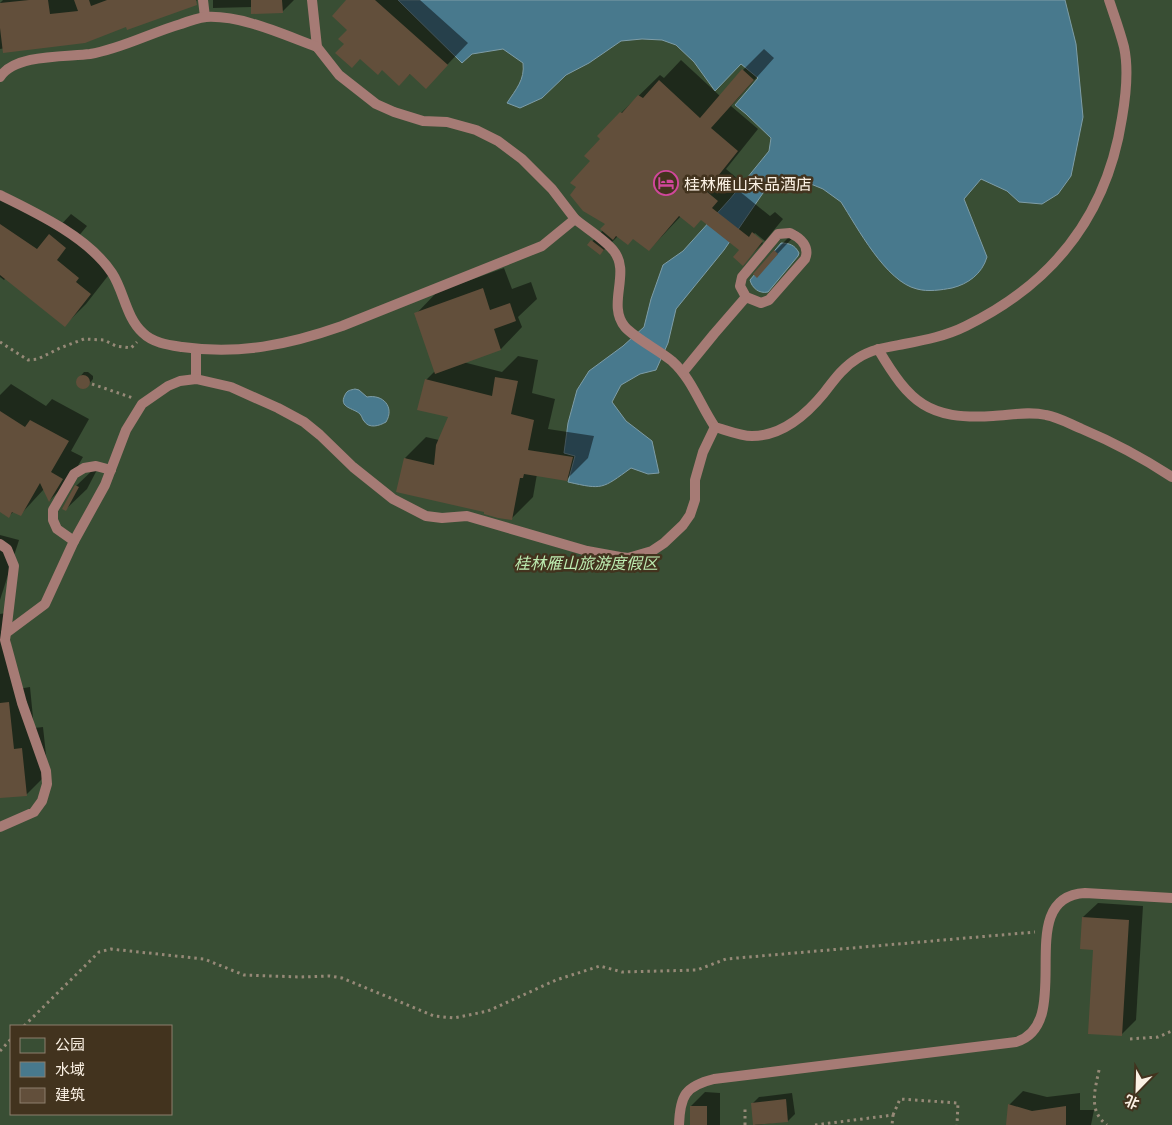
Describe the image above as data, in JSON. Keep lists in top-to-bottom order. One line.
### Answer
{"parks":["桂林雁山旅游度假区"],"places":{"hotel":["桂林雁山宋品酒店"]},"legend":["公园","水域","建筑"],"north":"bottom left"}
